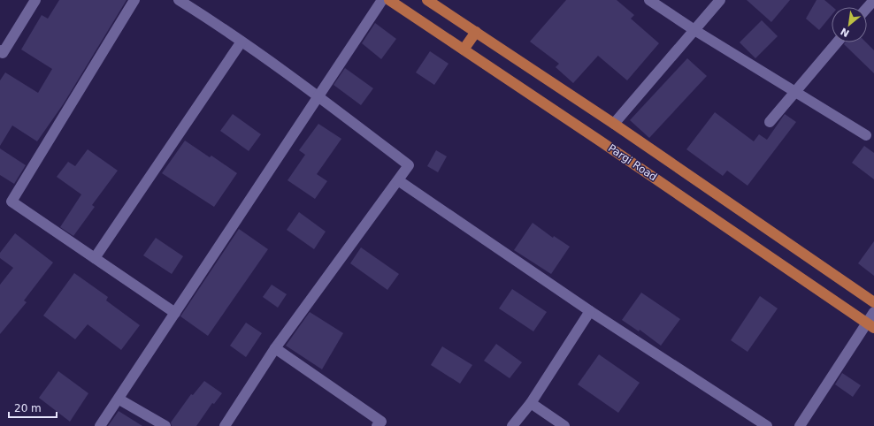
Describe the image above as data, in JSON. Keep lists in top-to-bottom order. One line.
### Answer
{"streets":{"main road":["Pargi Road"]},"scale_bar":"20 m","north":"bottom left"}
